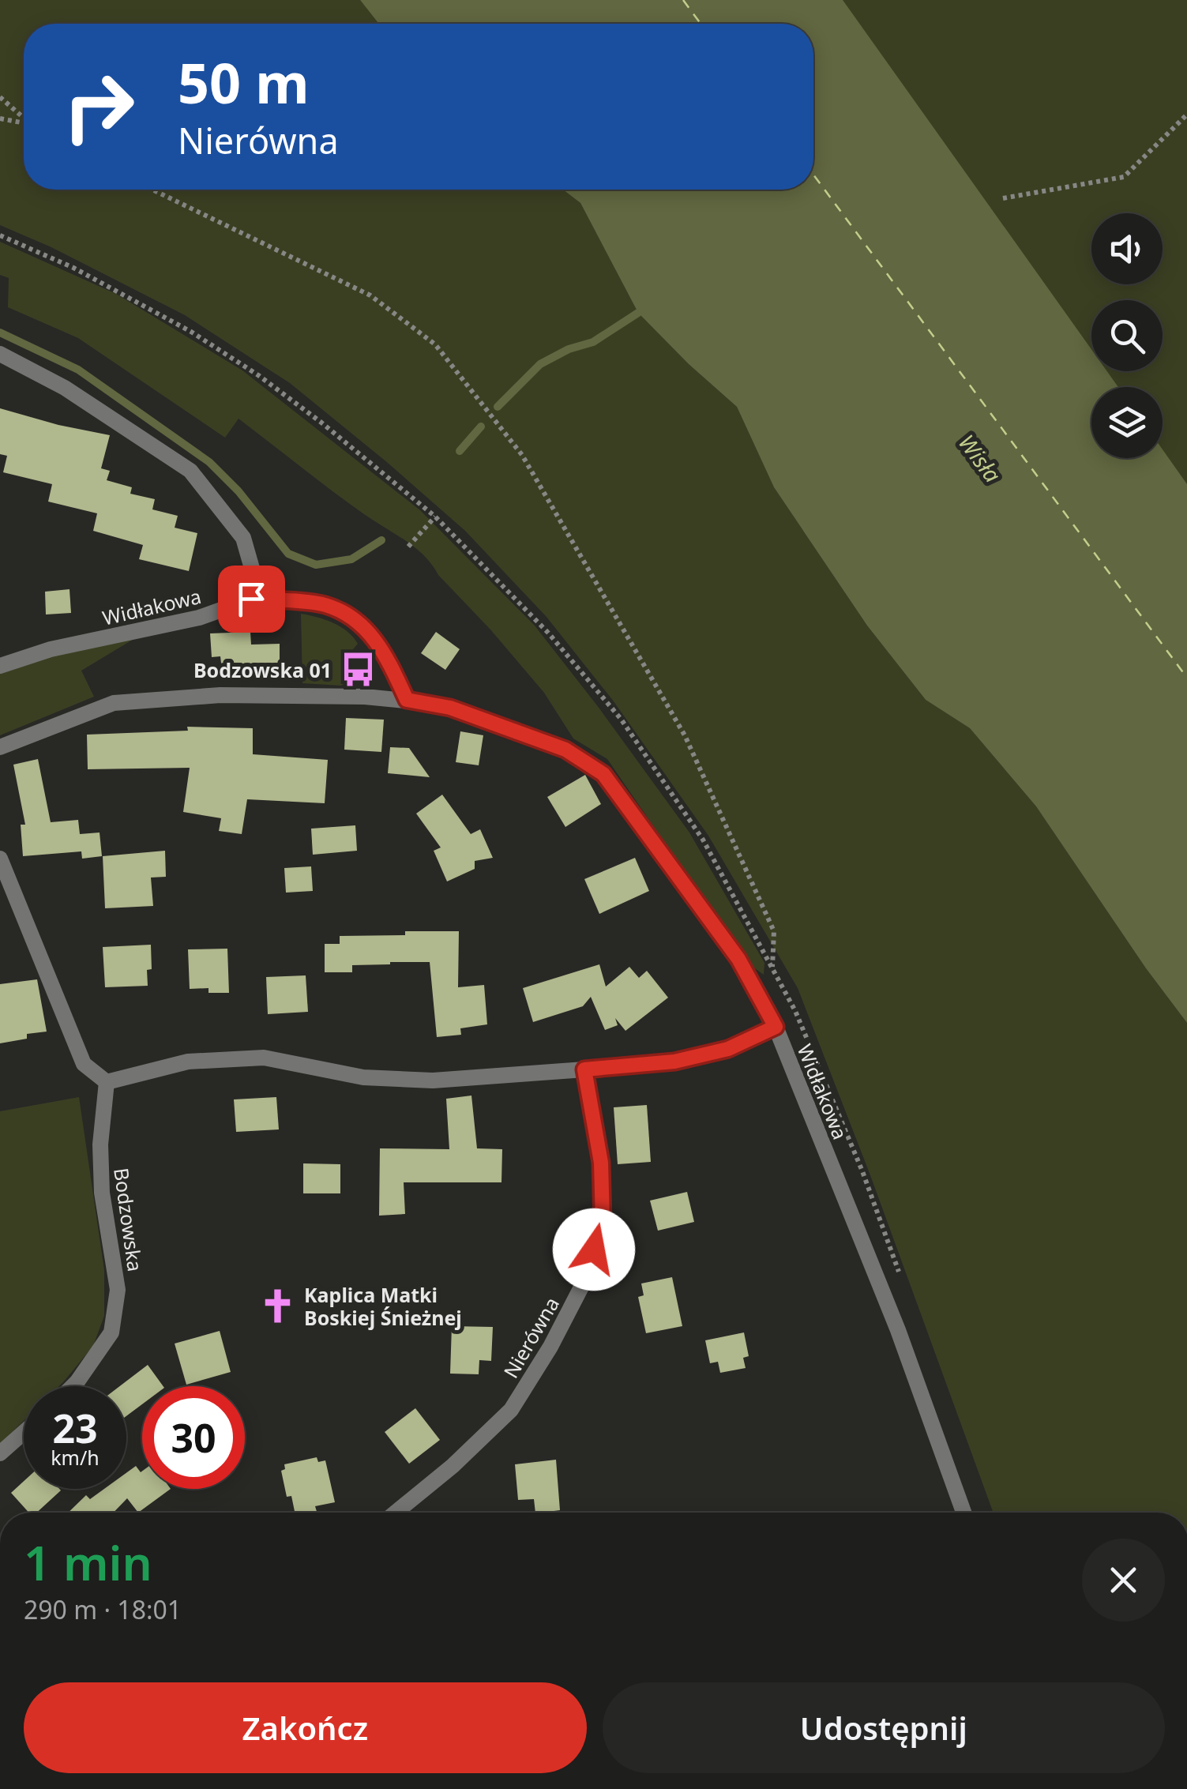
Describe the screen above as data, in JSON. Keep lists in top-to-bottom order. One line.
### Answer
{"streets":{"street":["Widłakowa","Bodzowska","Nierówna"]},"water":["Wisła"],"places":{"bus stop":["Bodzowska 01"],"church":["Kaplica Matki Boskiej Śnieżnej"]},"page":{"turn":["50 m","Nierówna"],"speed":"23 km/h","limit":"30","heading":["1 min","290 m · 18:01"],"buttons":["Zakończ","Udostępnij"]}}
